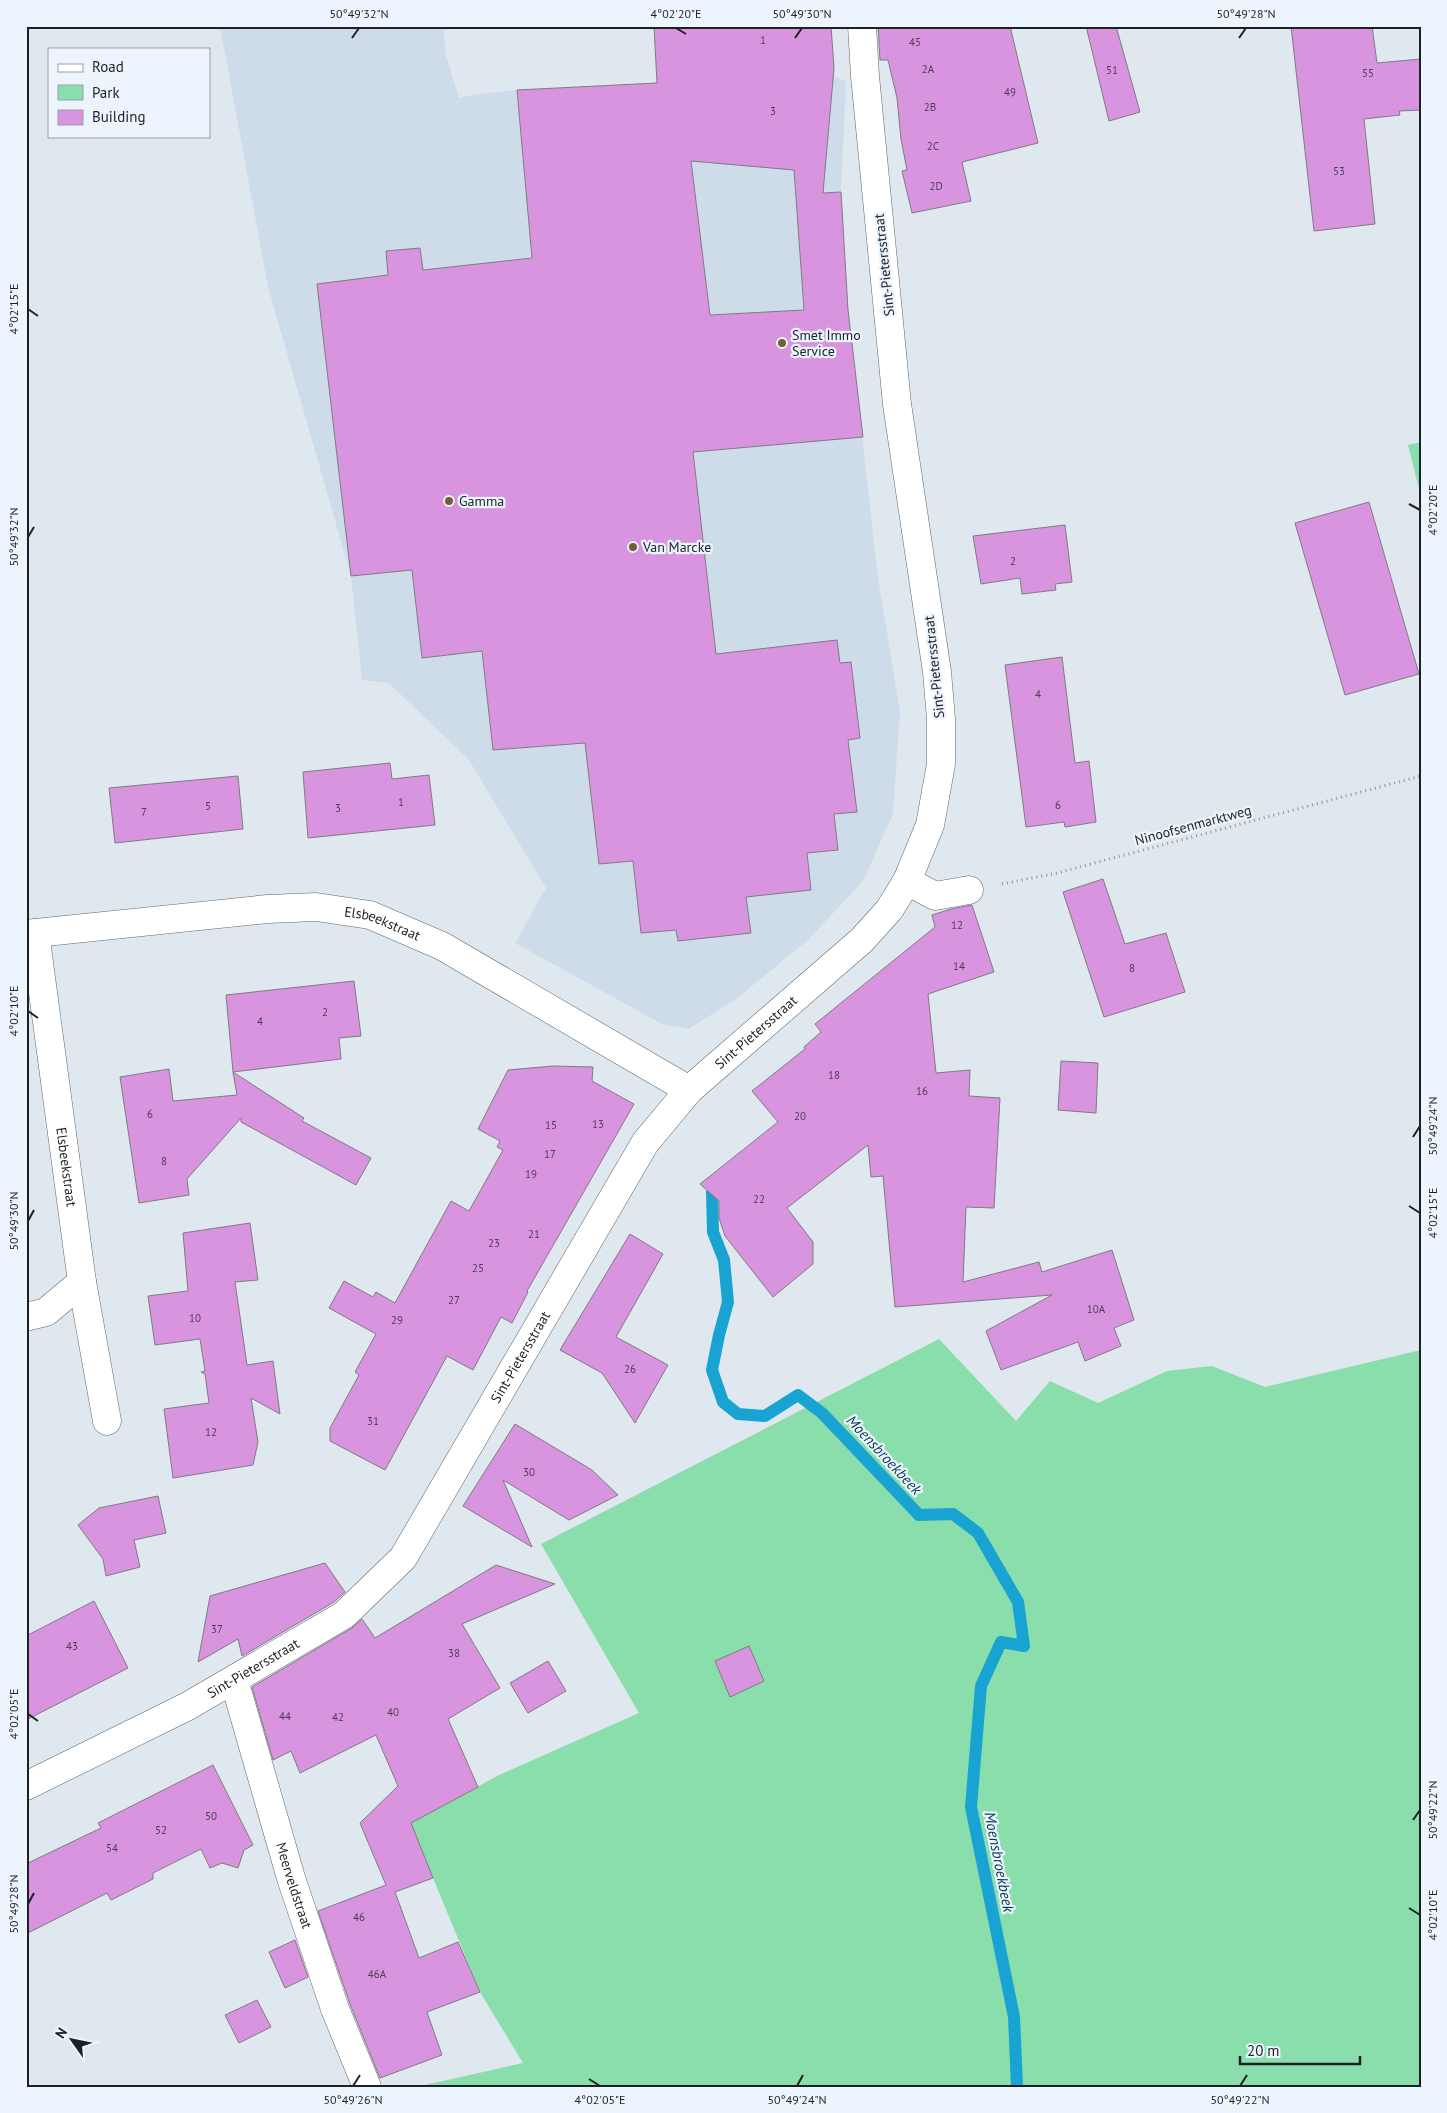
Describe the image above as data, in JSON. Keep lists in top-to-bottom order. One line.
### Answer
{"streets":{"street":["Sint-Pietersstraat","Elsbeekstraat","Meerveldstraat"],"path":["Ninoofsenmarktweg"]},"crossings":[["Sint-Pietersstraat","Elsbeekstraat"],["Sint-Pietersstraat","Meerveldstraat"]],"water":["Moensbroekbeek"],"places":["Smet Immo Service","Gamma","Van Marcke"],"house_numbers":["1","45","2A","51","55","49","2B","3","2C","53","2D","2","4","1","6","5","3","7","12","14","8","2","4","18","16","6","20","13","15","17","8","19","22","21","23","25","27","10A","10","29","26","31","12","30","37","43","38","40","44","42","50","52","54","46","46A"],"legend":["Road","Park","Building"],"scale_bar":"20 m","north":"top left","coordinates":["50°49'32\"N","4°02'20\"E","50°49'30\"N","50°49'28\"N","4°02'15\"E","4°02'10\"E","50°49'24\"N","4°02'05\"E","50°49'22\"N","50°49'26\"N"]}
